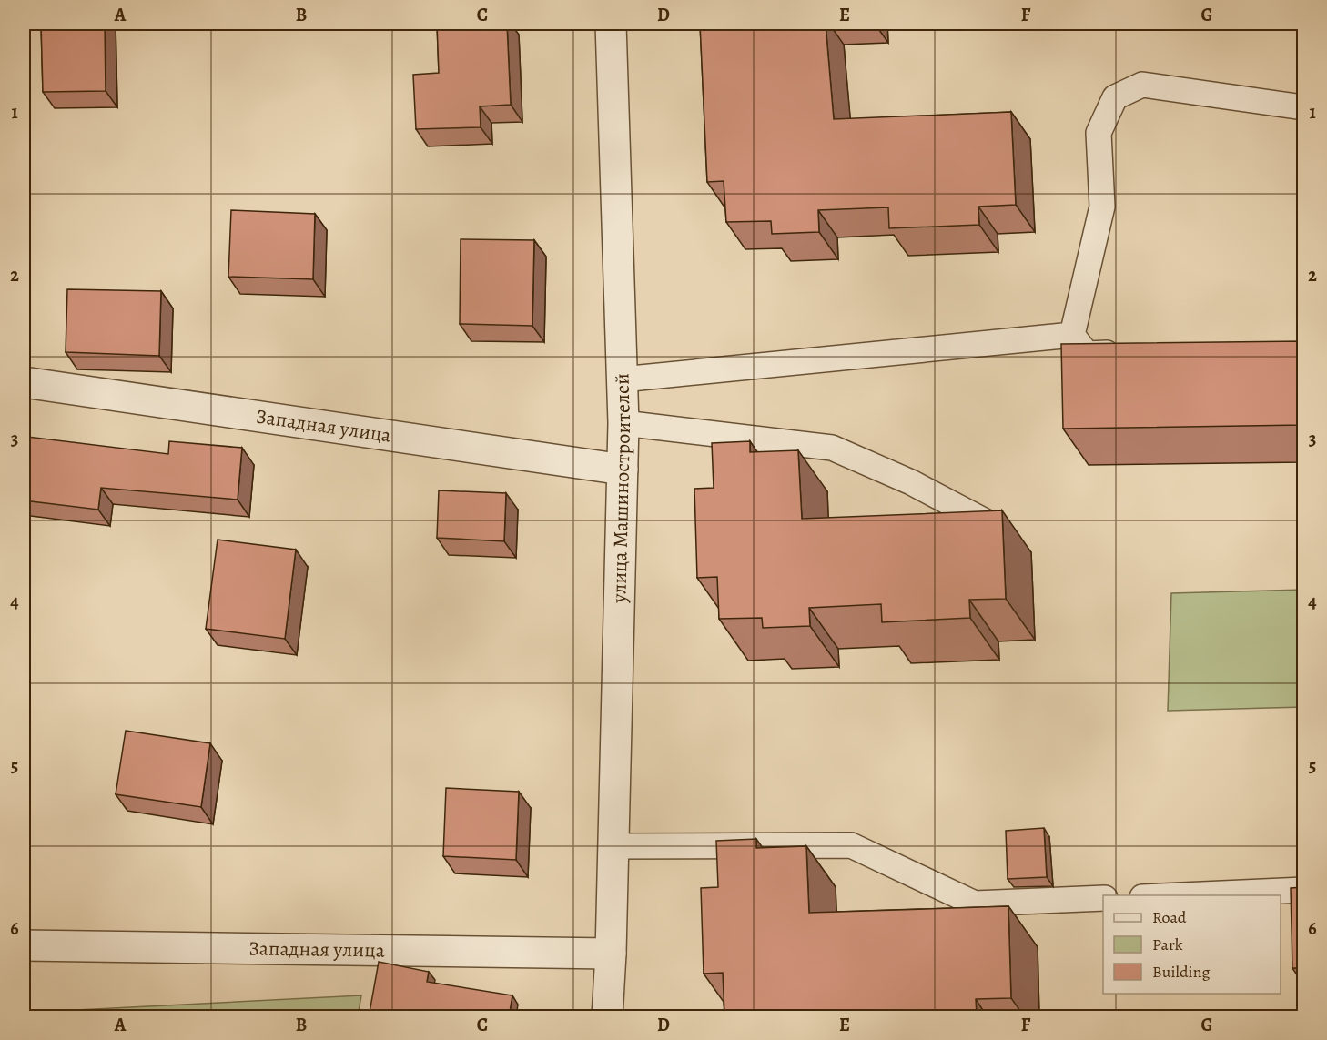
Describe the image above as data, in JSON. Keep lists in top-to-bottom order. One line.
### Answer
{"streets":{"street":["Западная улица","улица Машиностроителей"]},"crossings":[["Западная улица","улица Машиностроителей"]],"legend":["Road","Park","Building"],"grid":{"columns":["A","B","C","D","E","F","G"],"rows":["1","2","3","4","5","6"]}}
